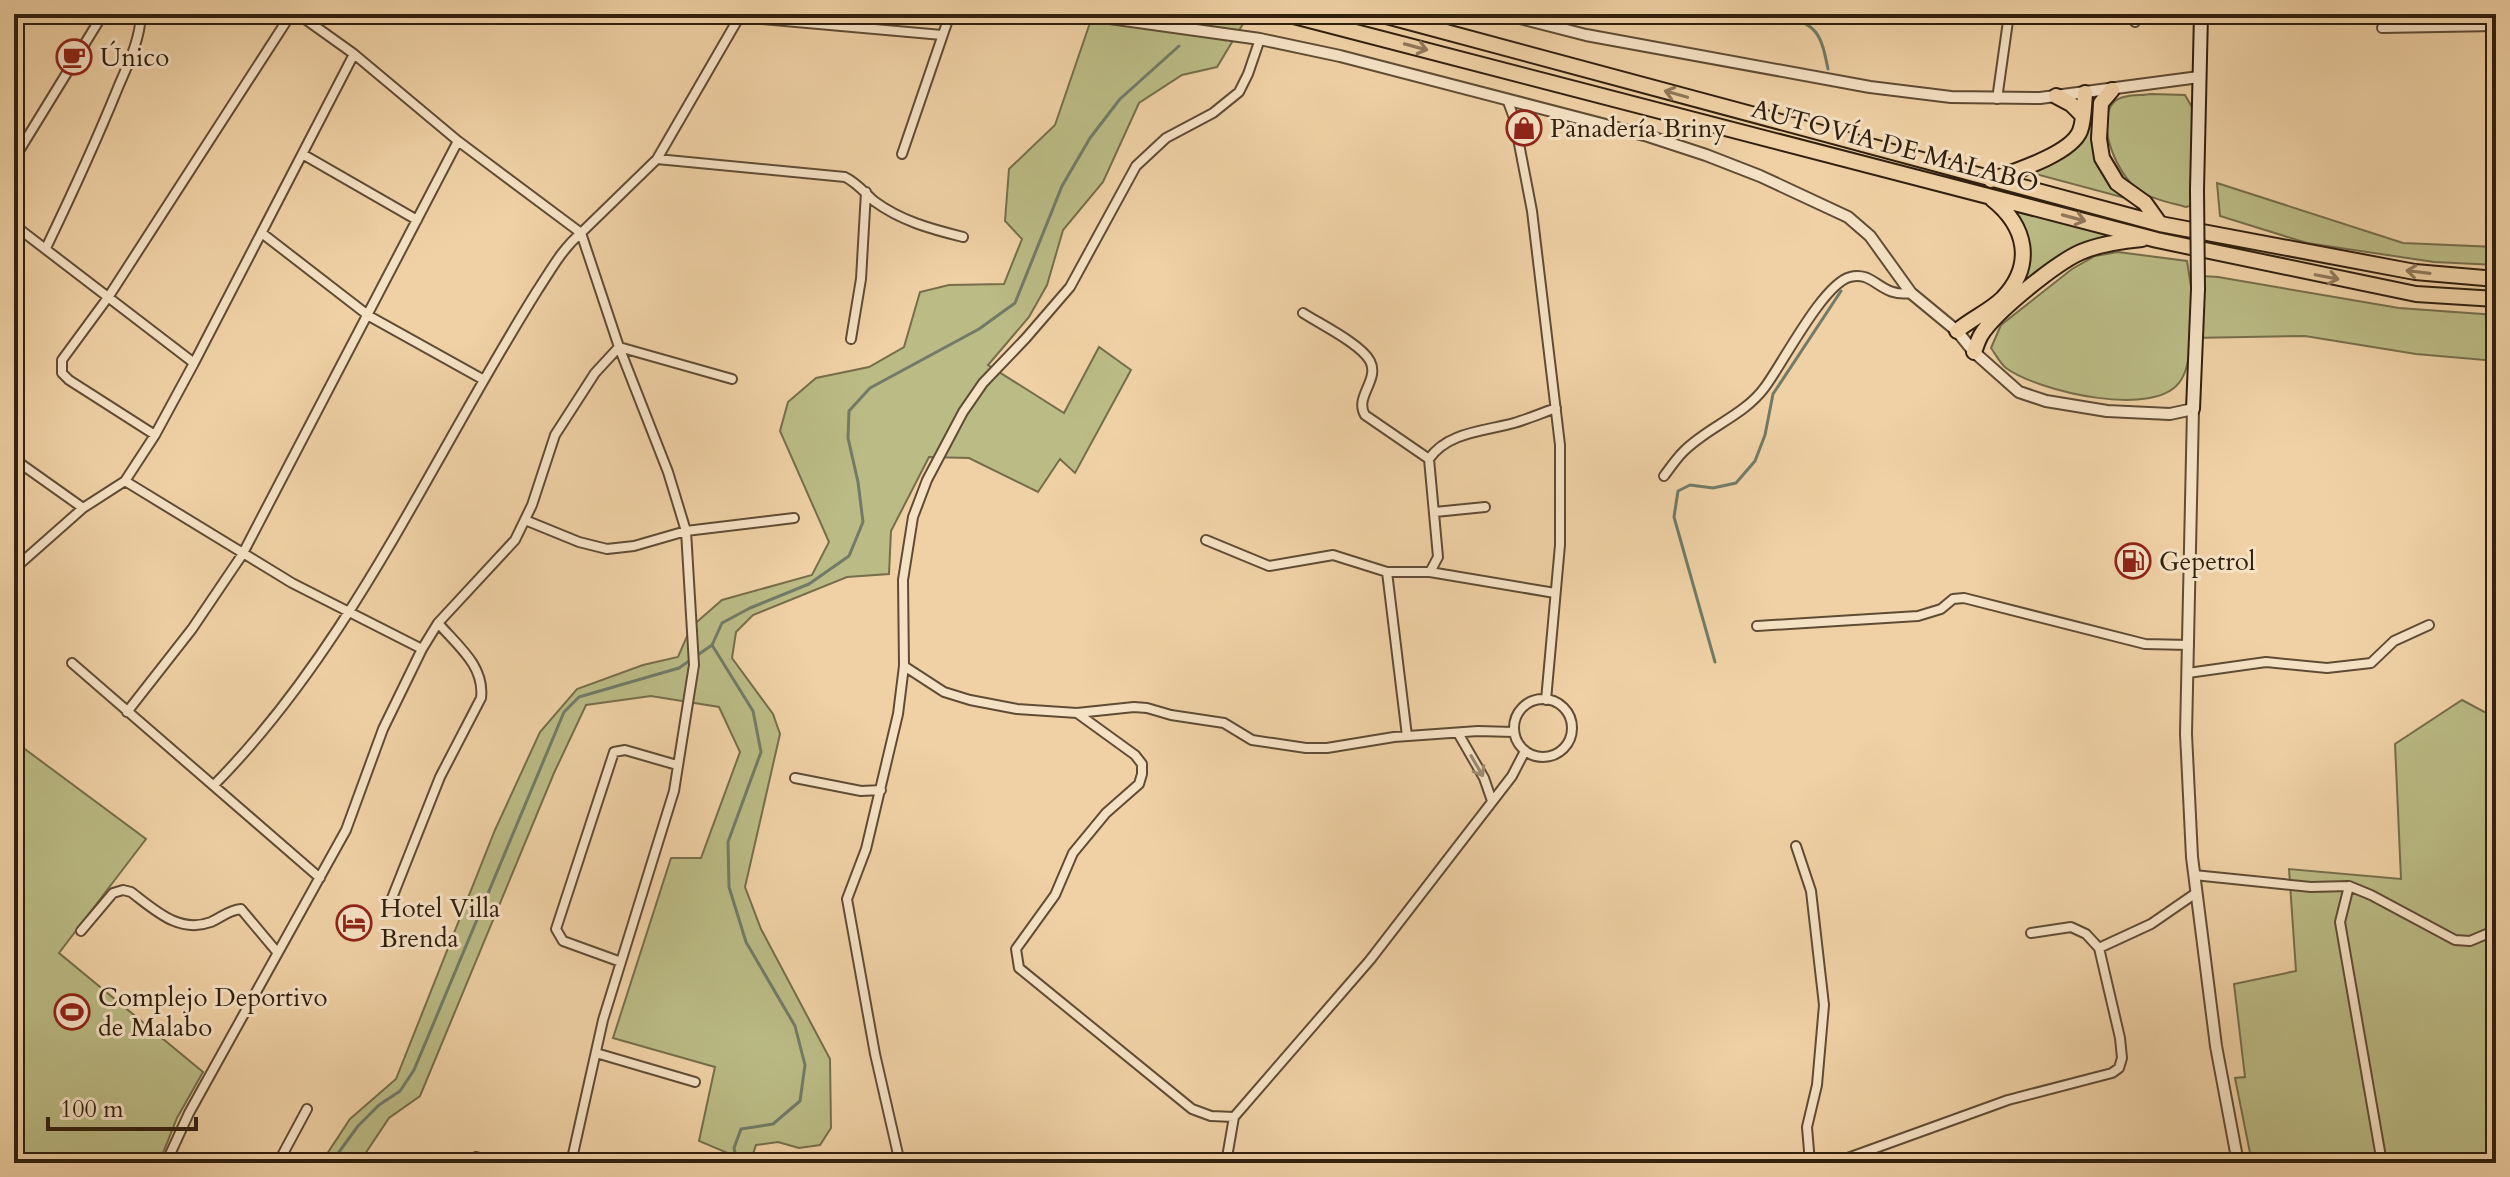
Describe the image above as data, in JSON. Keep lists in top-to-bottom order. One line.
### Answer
{"streets":{"highway":["AUTOVÍA DE MALABO"]},"places":{"cafe":["Único"],"shop":["Panadería Briny"],"fuel station":["Gepetrol"],"hotel":["Hotel Villa Brenda"],"sports":["Complejo Deportivo de Malabo"]},"scale_bar":"100 m"}
